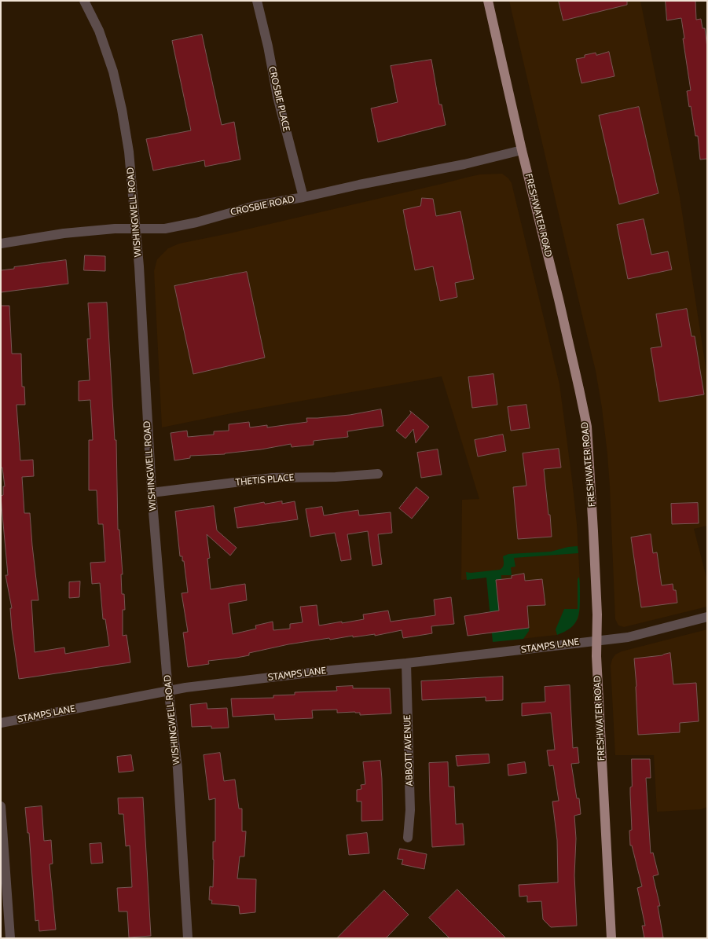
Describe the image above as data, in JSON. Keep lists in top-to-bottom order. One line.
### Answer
{"streets":{"main road":["FRESHWATER ROAD"],"street":["CROSBIE PLACE","CROSBIE ROAD","WISHINGWELL ROAD","THETIS PLACE","STAMPS LANE","ABBOTT AVENUE"]},"crossings":[["CROSBIE PLACE","CROSBIE ROAD"],["CROSBIE ROAD","WISHINGWELL ROAD"],["CROSBIE ROAD","FRESHWATER ROAD"],["WISHINGWELL ROAD","THETIS PLACE"],["WISHINGWELL ROAD","STAMPS LANE"],["FRESHWATER ROAD","STAMPS LANE"],["STAMPS LANE","ABBOTT AVENUE"]]}
